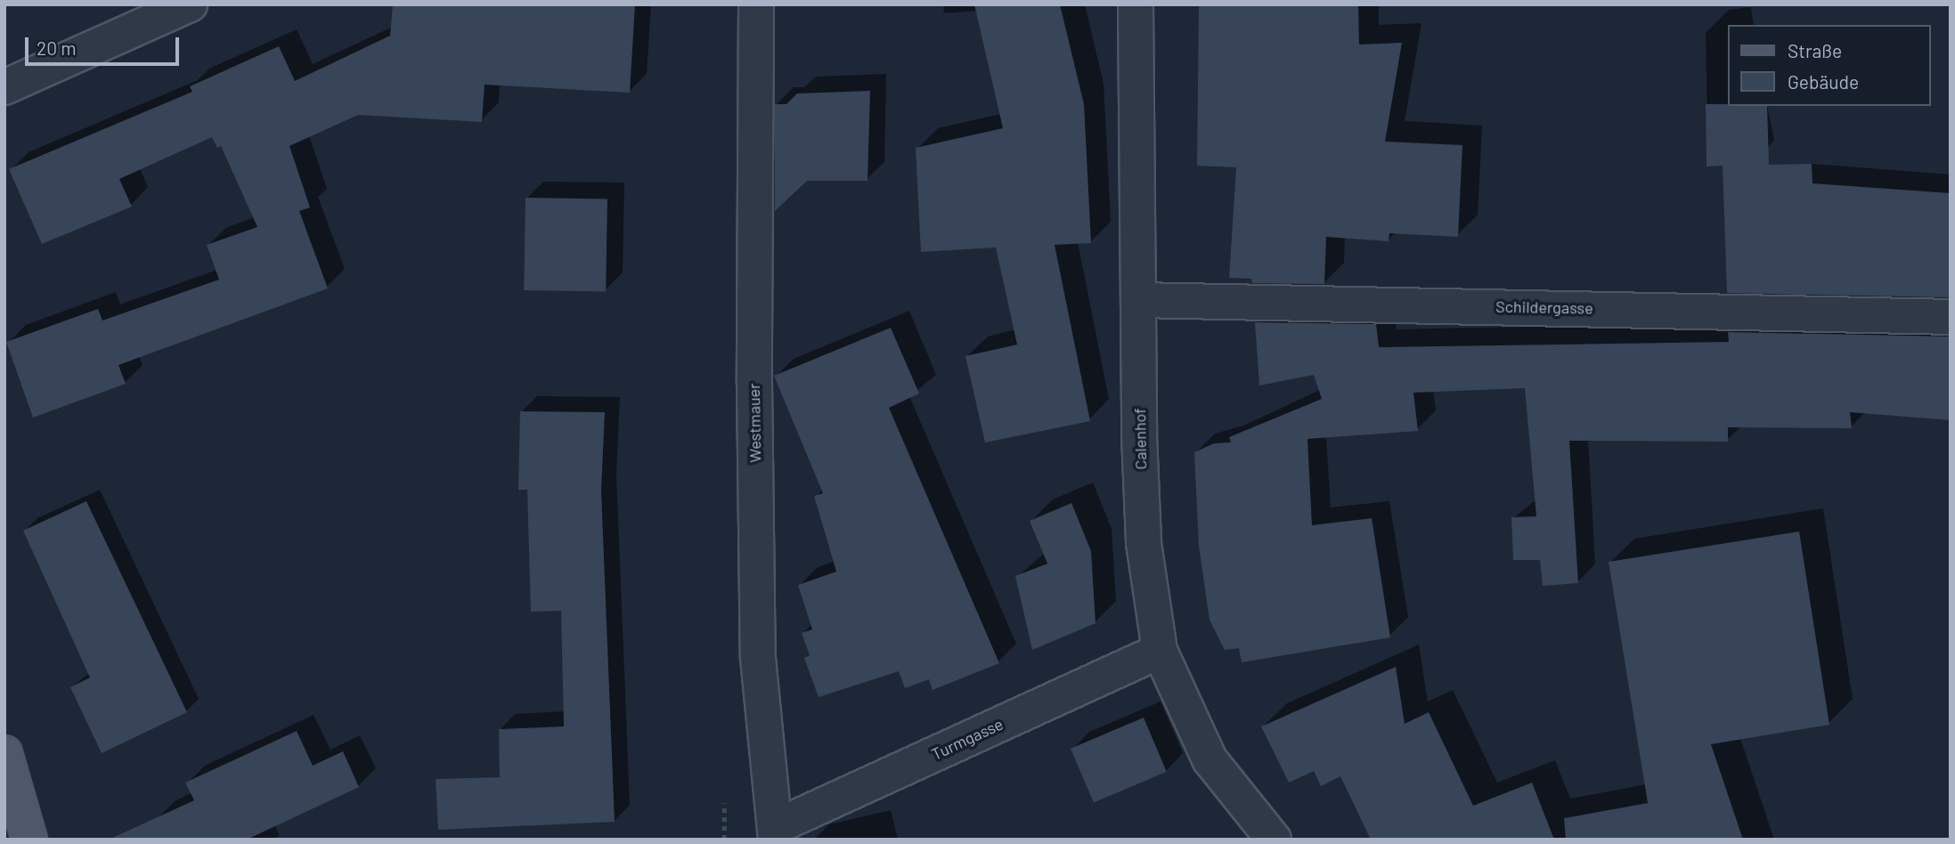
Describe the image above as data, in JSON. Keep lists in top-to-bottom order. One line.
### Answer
{"streets":{"street":["Schildergasse","Westmauer","Calenhof","Turmgasse"]},"crossings":[["Schildergasse","Calenhof"],["Westmauer","Turmgasse"],["Calenhof","Turmgasse"]],"legend":["Straße","Gebäude"],"scale_bar":"20 m"}
